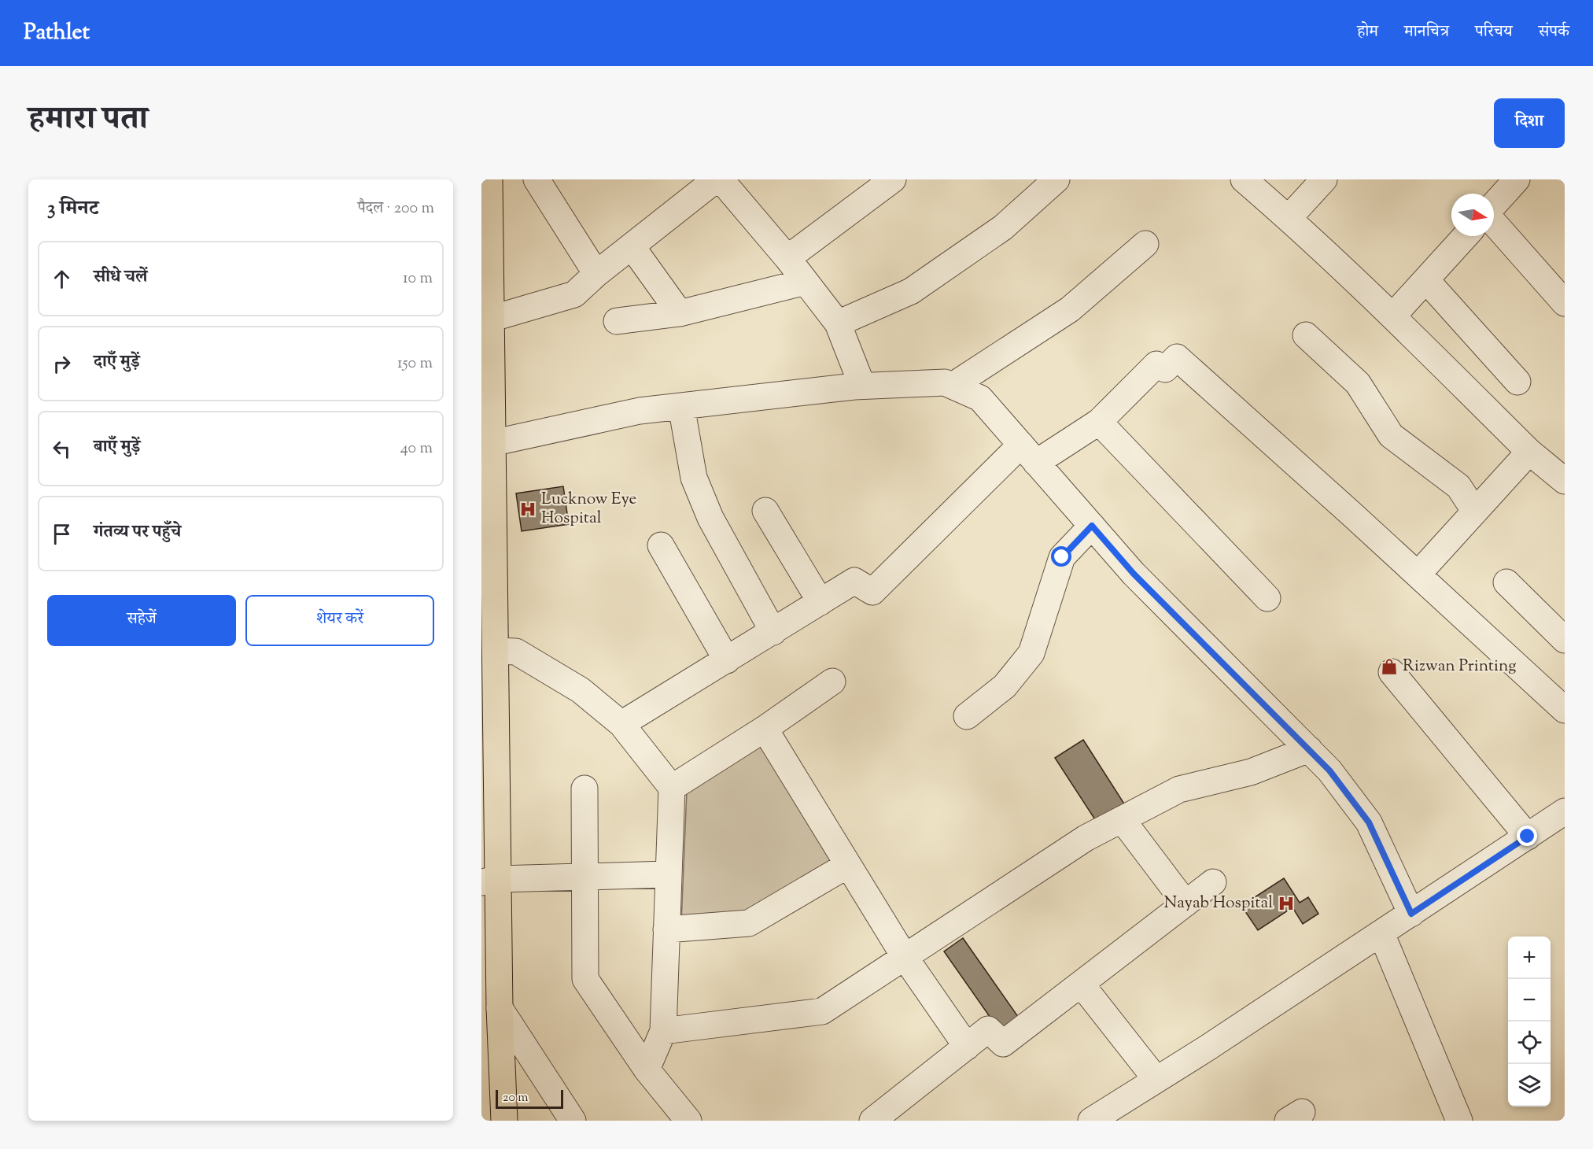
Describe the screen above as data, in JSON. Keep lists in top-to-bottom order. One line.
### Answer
{"places":{"hospital":["Lucknow Eye Hospital","Nayab Hospital"],"shop":["Rizwan Printing"]},"scale_bar":"20 m","north":"right","page":{"header":"Pathlet","nav":["होम","मानचित्र","परिचय","संपर्क"],"title":"हमारा पता","buttons":["दिशा",["सहेजें","शेयर करें"]],"heading":["3 मिनट","पैदल · 200 m"],"list":[["सीधे चलें","10 m"],["दाएँ मुड़ें","150 m"],["बाएँ मुड़ें","40 m"],"गंतव्य पर पहुँचे"],"map_buttons":["+","−"],"scale":"20 m"}}
